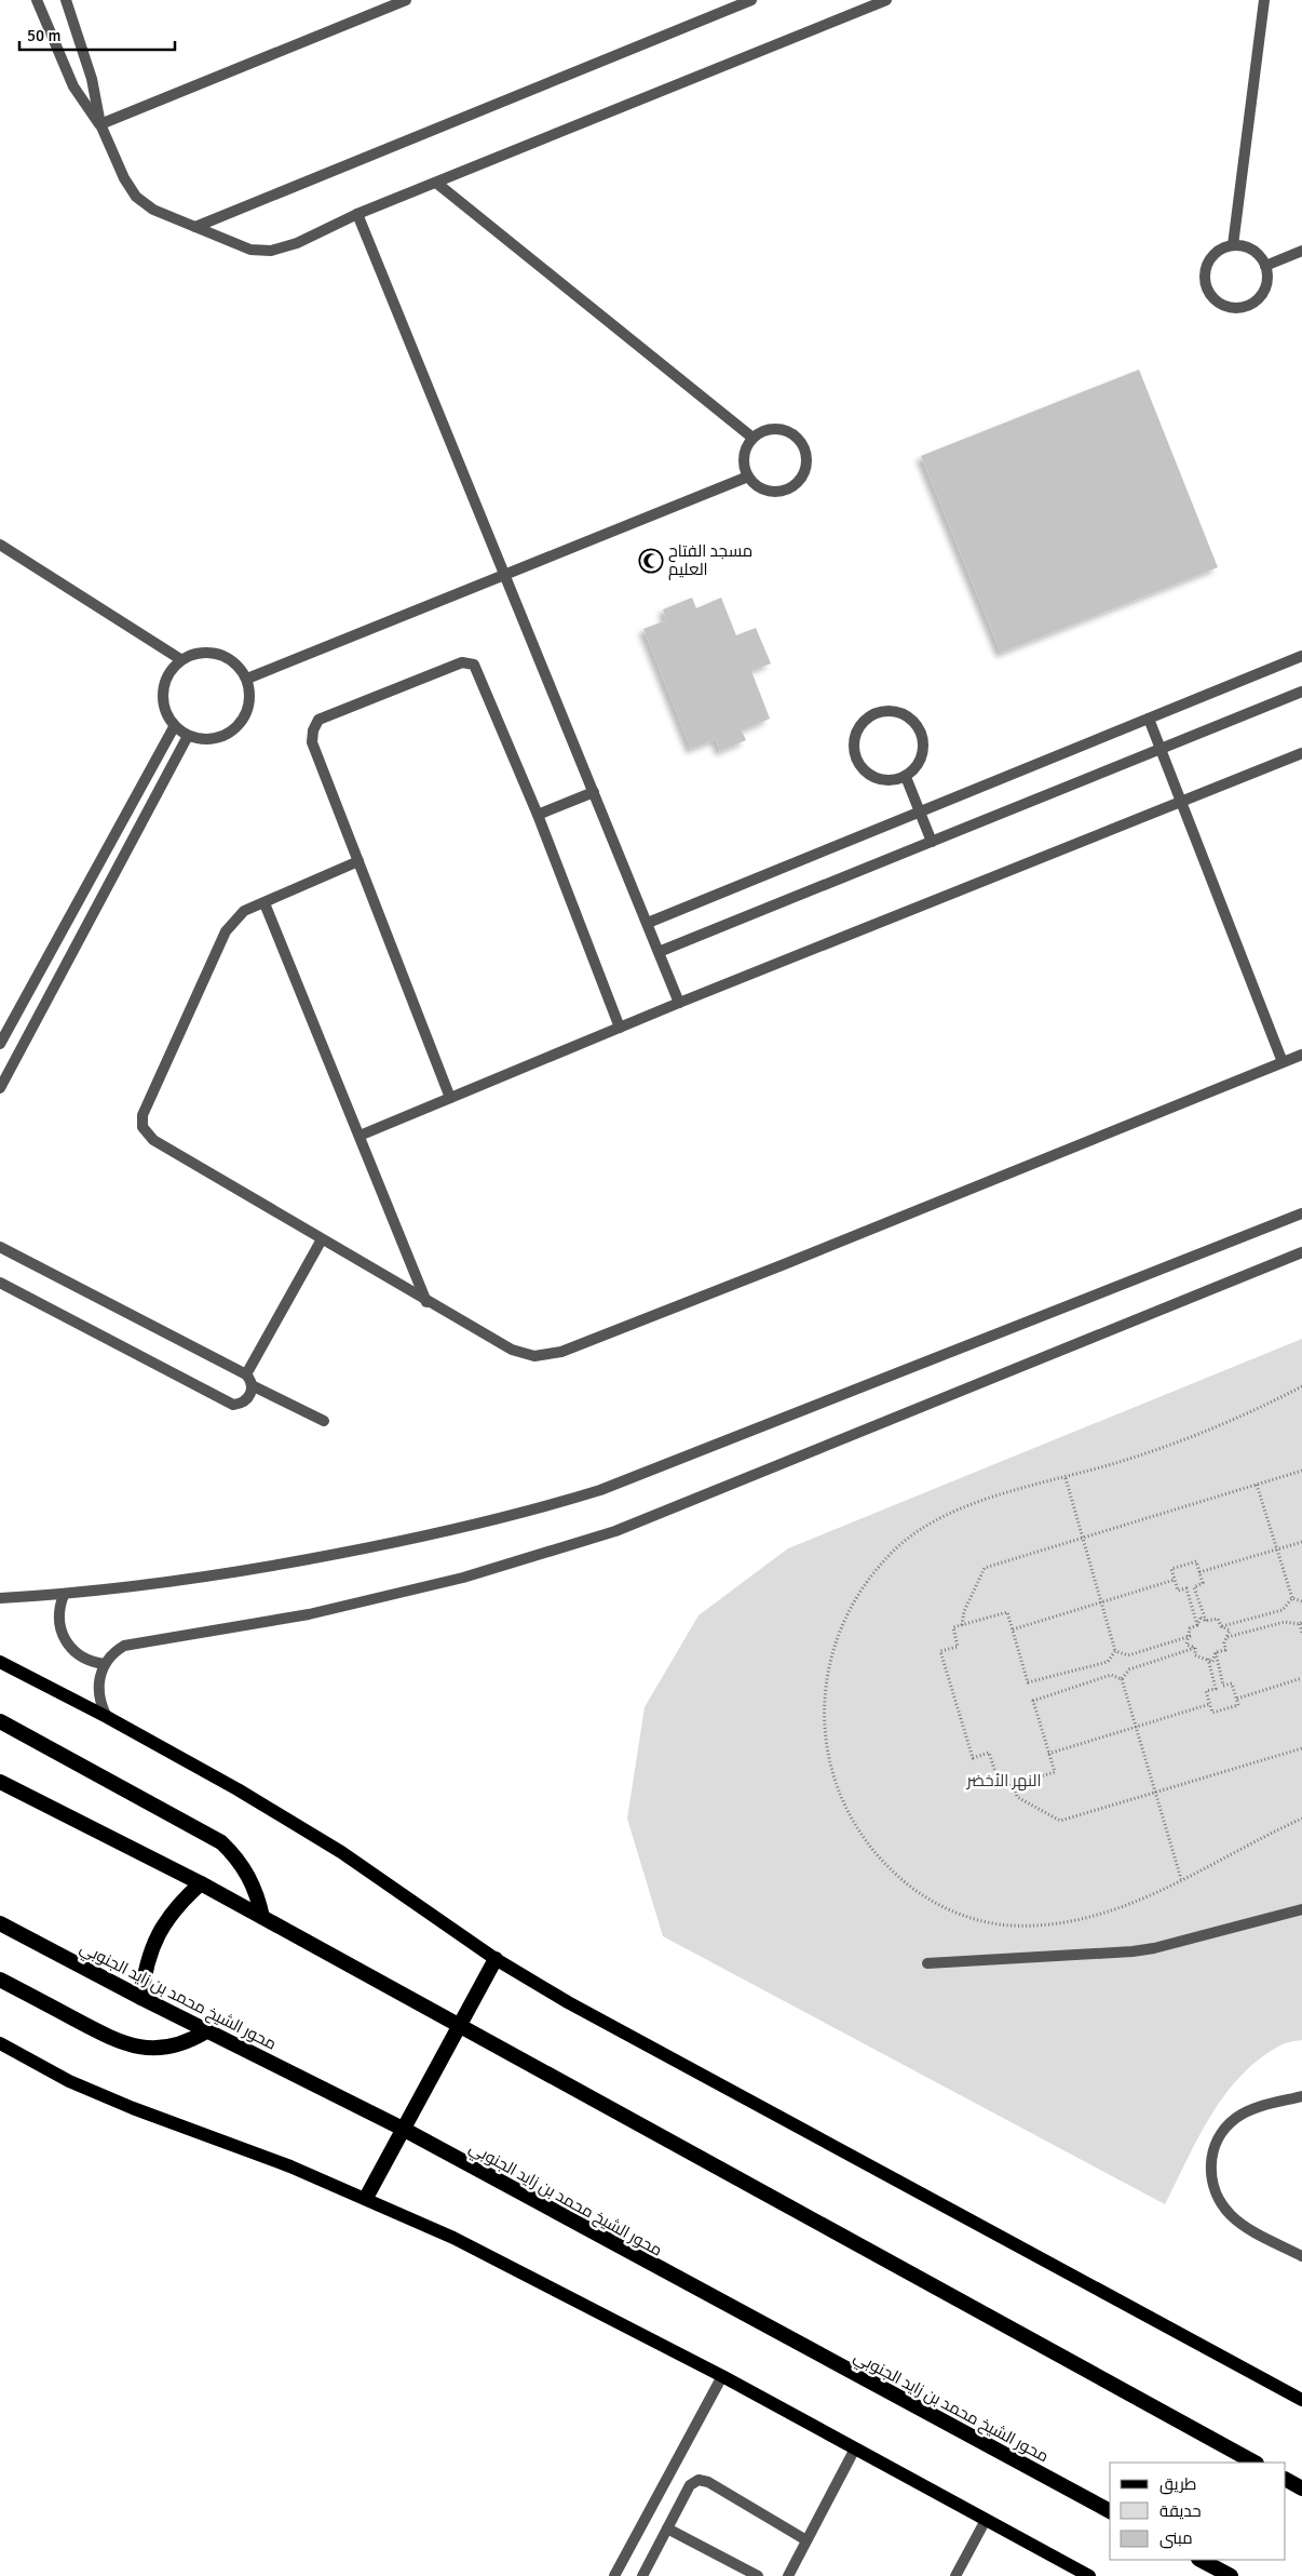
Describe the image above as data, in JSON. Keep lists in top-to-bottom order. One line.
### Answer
{"streets":{"highway":["محور الشيخ محمد بن زايد الجنوبي"]},"parks":["النهر الأخضر"],"places":{"mosque":["مسجد الفتاح العليم"]},"legend":["طريق","حديقة","مبنى"],"scale_bar":"50 m"}
